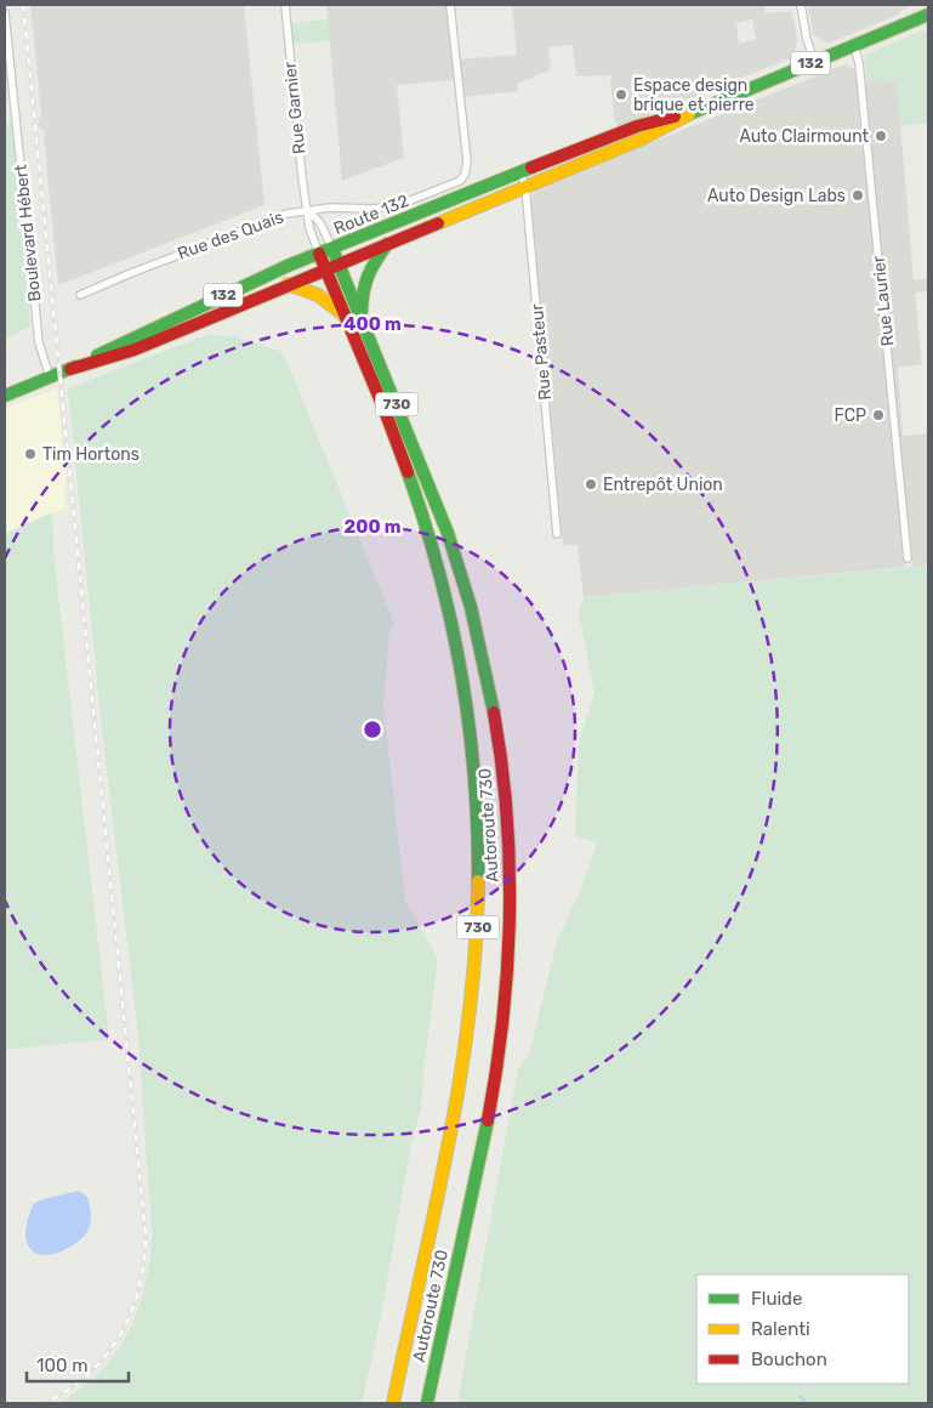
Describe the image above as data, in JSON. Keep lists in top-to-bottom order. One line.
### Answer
{"streets":{"highway":["132","Route 132","730","Autoroute 730"],"street":["Rue Garnier","Boulevard Hébert","Rue des Quais","Rue Laurier","Rue Pasteur"]},"crossings":[["Rue Garnier","Route 132"],["Rue Garnier","Rue des Quais"],["Rue Garnier","Autoroute 730"],["Route 132","Boulevard Hébert"],["Route 132","Rue Laurier"],["Route 132","Rue Pasteur"],["Route 132","Autoroute 730"]],"places":["Espace design brique et pierre","Auto Clairmount","Auto Design Labs","FCP","Tim Hortons","Entrepôt Union"],"legend":["Fluide","Ralenti","Bouchon"],"scale_bar":"100 m","rings":["400 m","200 m"]}
